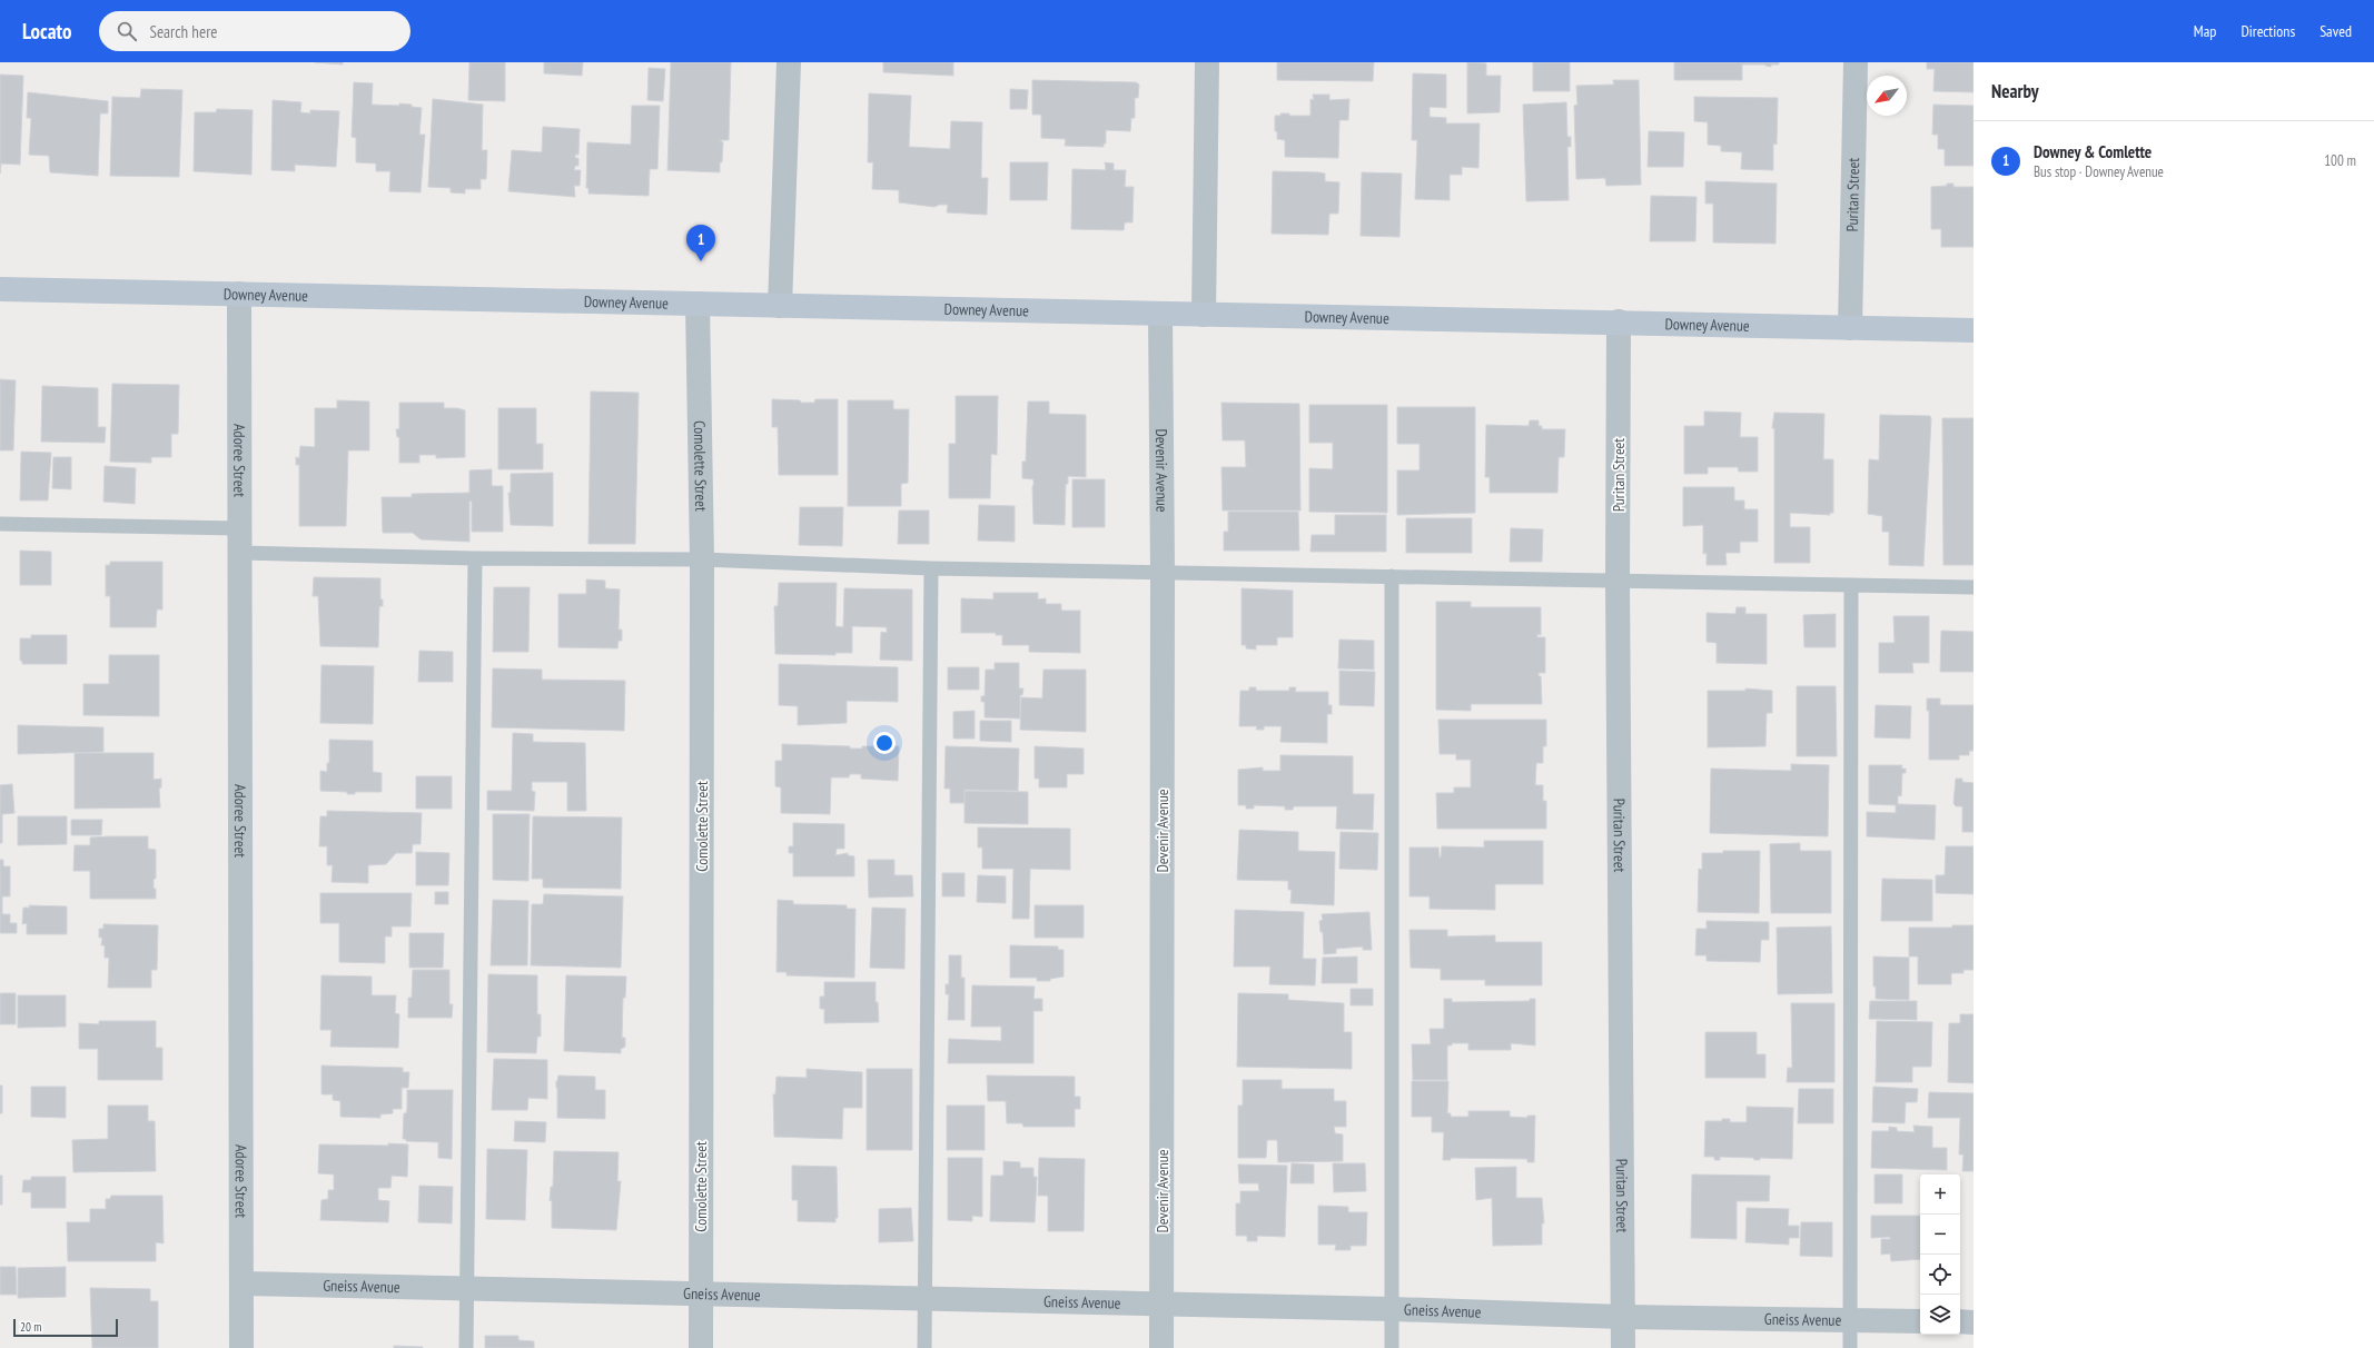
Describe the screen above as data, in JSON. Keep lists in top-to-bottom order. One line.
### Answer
{"streets":{"main road":["Downey Avenue"],"street":["Puritan Street","Adoree Street","Comolette Street","Devenir Avenue","Gneiss Avenue"]},"crossings":[["Puritan Street","Downey Avenue"],["Puritan Street","Gneiss Avenue"],["Downey Avenue","Adoree Street"],["Downey Avenue","Comolette Street"],["Downey Avenue","Devenir Avenue"],["Adoree Street","Gneiss Avenue"],["Comolette Street","Gneiss Avenue"],["Devenir Avenue","Gneiss Avenue"]],"scale_bar":"20 m","north":"bottom left","page":{"header":"Locato","search":"Search here","nav":["Map","Directions","Saved"],"heading":"Nearby","list":[{"mark":"1","name":"Downey & Comlette","note":"Bus stop · Downey Avenue","value":"100 m"}],"pins":"1","map_buttons":["+","−"],"scale":"20 m"}}
